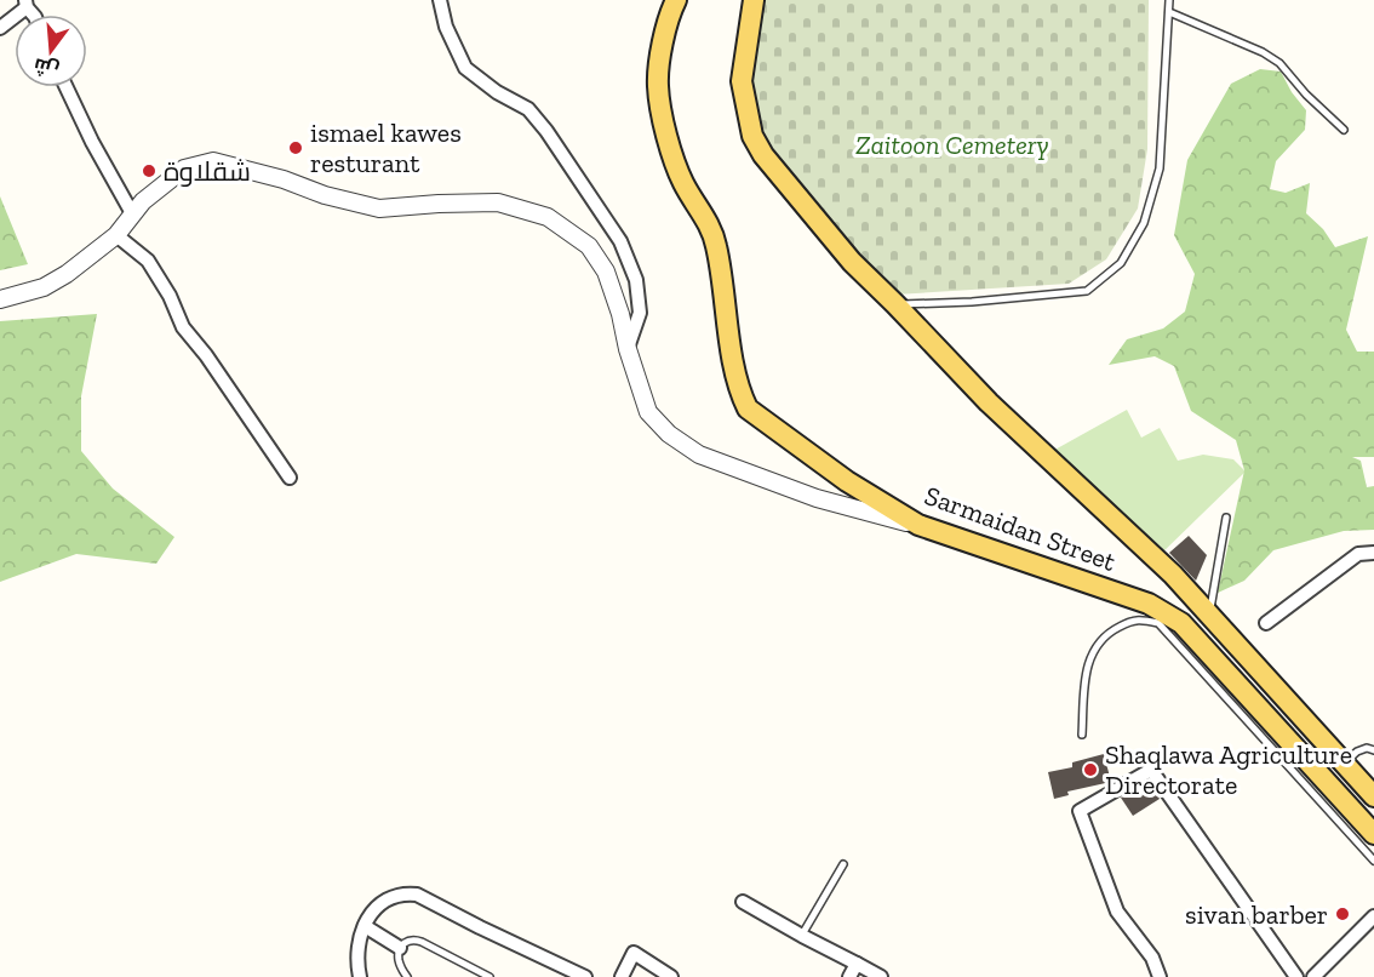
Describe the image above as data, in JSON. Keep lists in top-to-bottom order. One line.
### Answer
{"streets":{"main road":["Sarmaidan Street"]},"parks":["Zaitoon Cemetery"],"places":["ismael kawes resturant","شقلاوة","Shaqlawa Agriculture Directorate","sivan barber"],"north":"bottom"}
